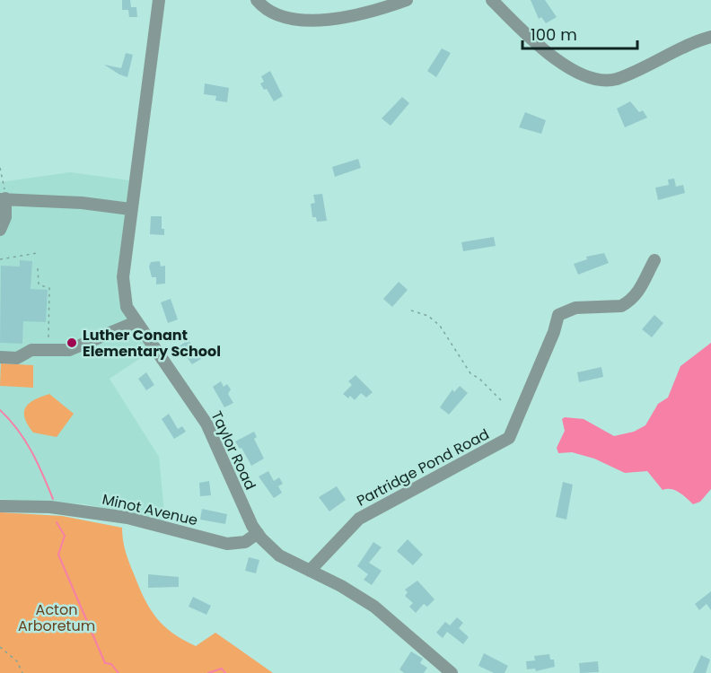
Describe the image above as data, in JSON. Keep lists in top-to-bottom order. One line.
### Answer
{"streets":{"street":["Taylor Road","Partridge Pond Road","Minot Avenue"]},"crossings":[["Taylor Road","Partridge Pond Road"],["Taylor Road","Minot Avenue"]],"parks":["Acton Arboretum"],"places":["Luther Conant Elementary School"],"scale_bar":"100 m"}
